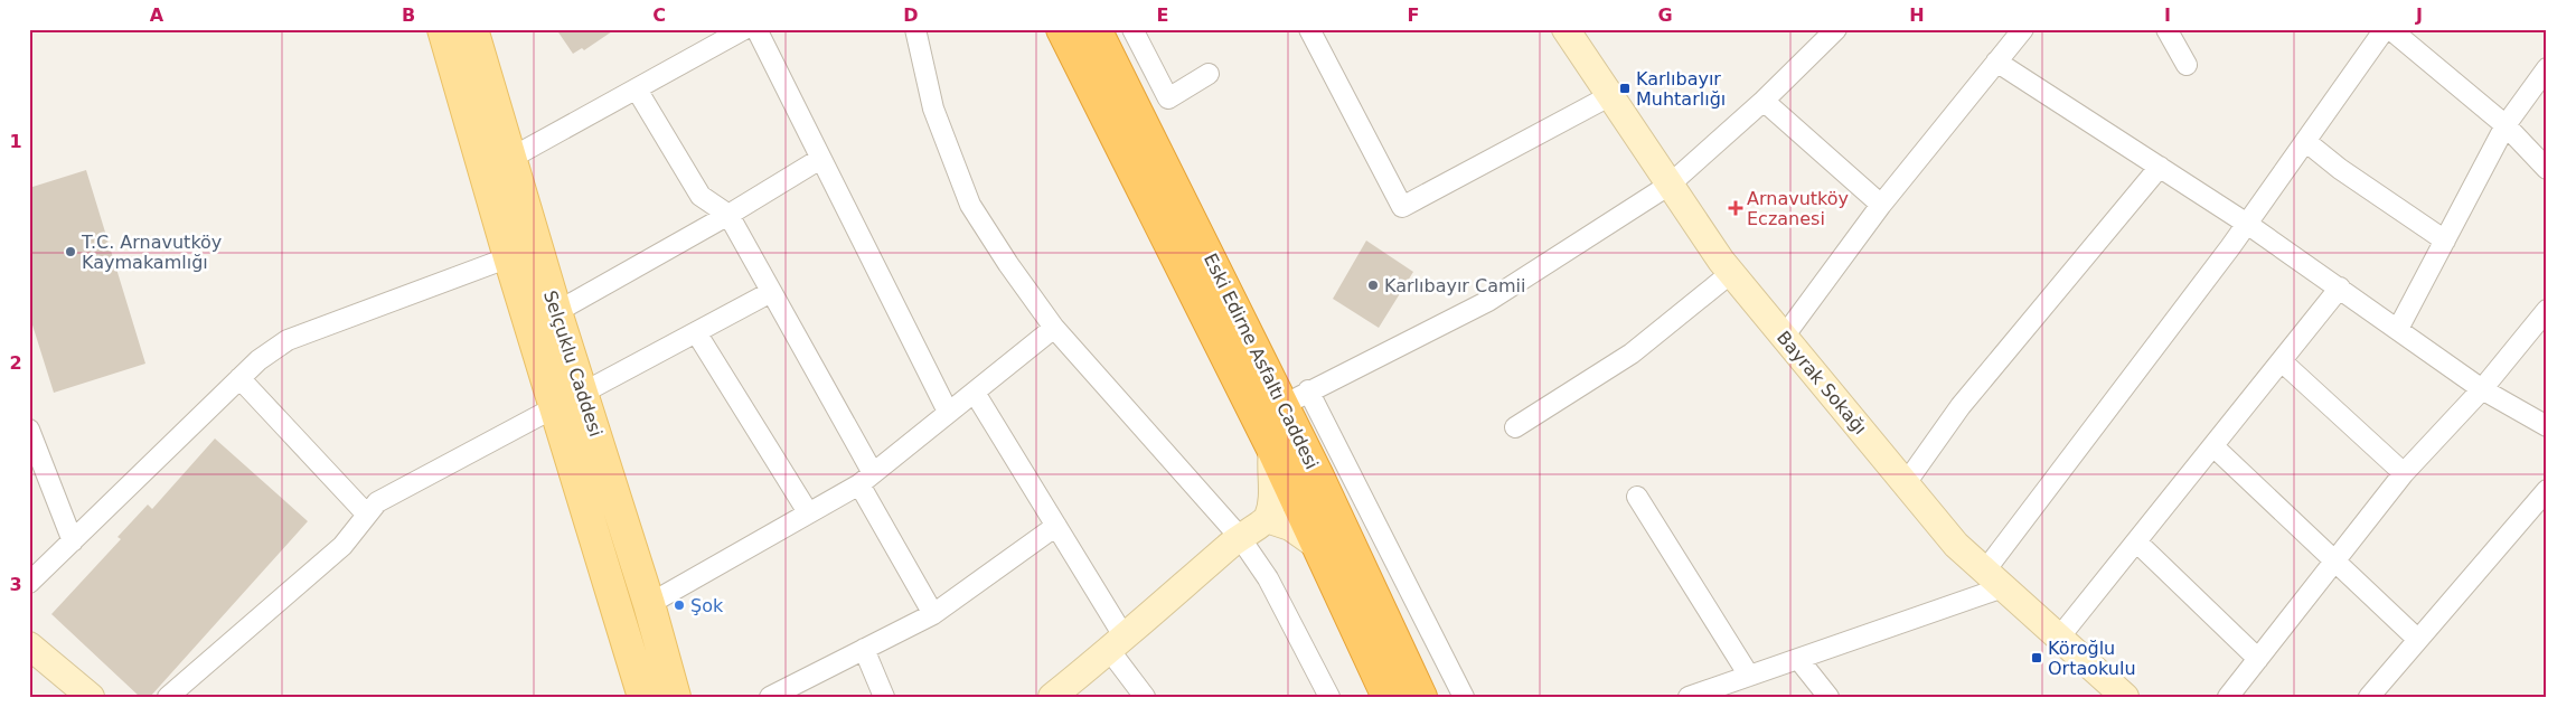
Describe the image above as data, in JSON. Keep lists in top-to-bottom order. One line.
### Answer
{"streets":{"highway":["Eski Edirne Asfaltı Caddesi"],"main road":["Selçuklu Caddesi","Bayrak Sokağı"]},"places":{"transit":["Karlıbayır Muhtarlığı","Köroğlu Ortaokulu"],"health":["Arnavutköy Eczanesi"],"other":["T.C. Arnavutköy Kaymakamlığı","Karlıbayır Camii","Şok"]},"grid":{"columns":["A","B","C","D","E","F","G","H","I","J"],"rows":["1","2","3"]}}
